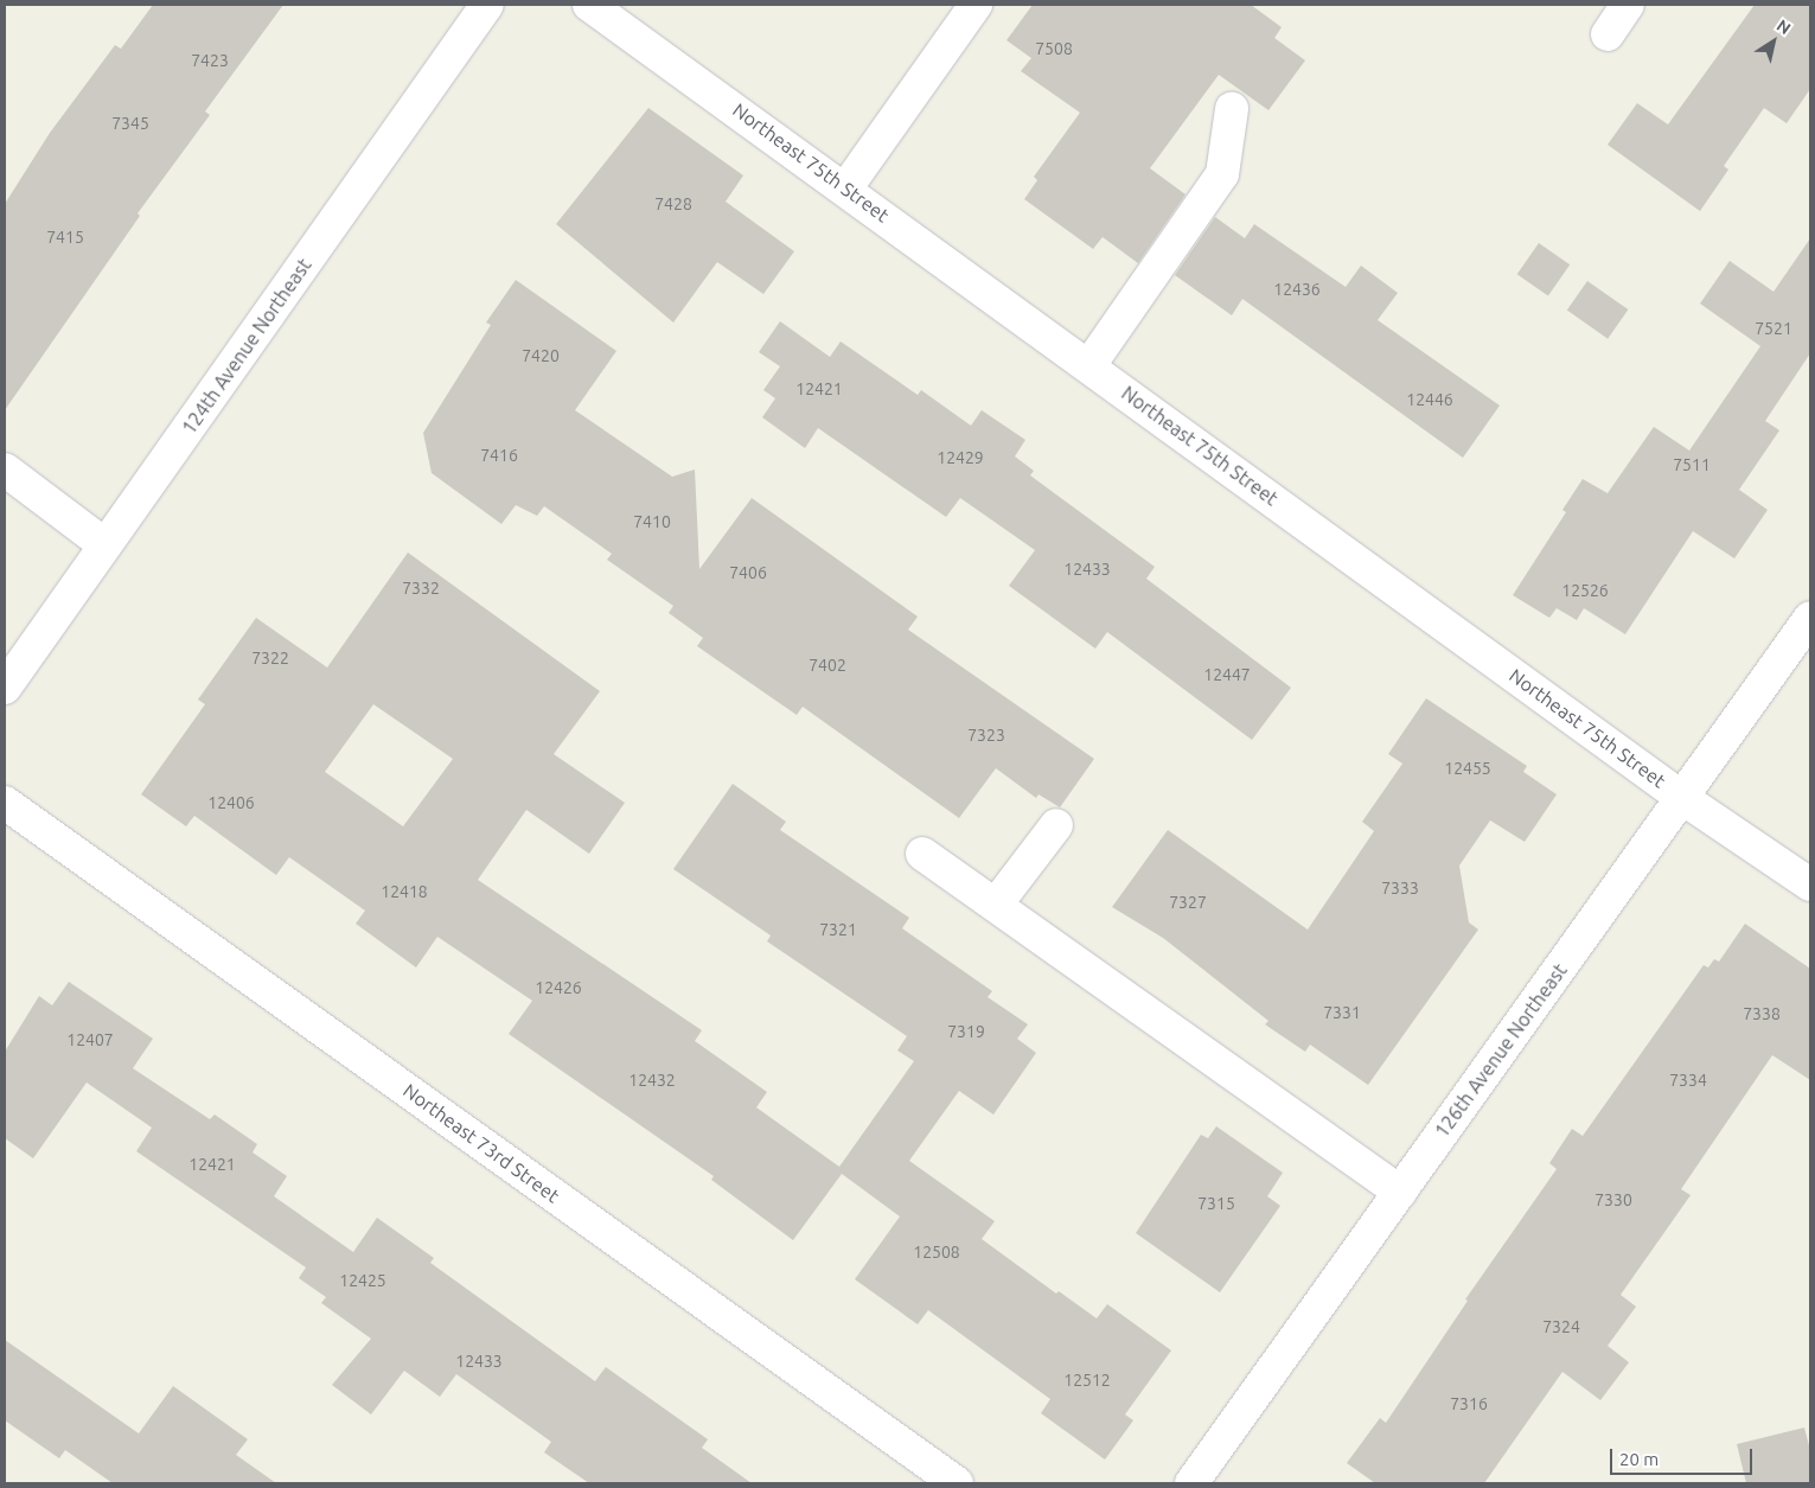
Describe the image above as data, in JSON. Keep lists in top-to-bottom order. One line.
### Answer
{"streets":{"street":["Northeast 75th Street","124th Avenue Northeast","126th Avenue Northeast","Northeast 73rd Street"]},"crossings":[["Northeast 75th Street","126th Avenue Northeast"]],"house_numbers":["7508","7423","7345","7428","7415","12436","7521","7420","12421","12446","7416","12429","7511","7410","12433","7406","7332","12526","7322","7402","12447","7323","12455","12406","7333","12418","7327","7321","12426","7331","7338","7319","12407","12432","7334","12421","7330","7315","12508","12425","7324","12433","12512","7316"],"scale_bar":"20 m","north":"top right"}
